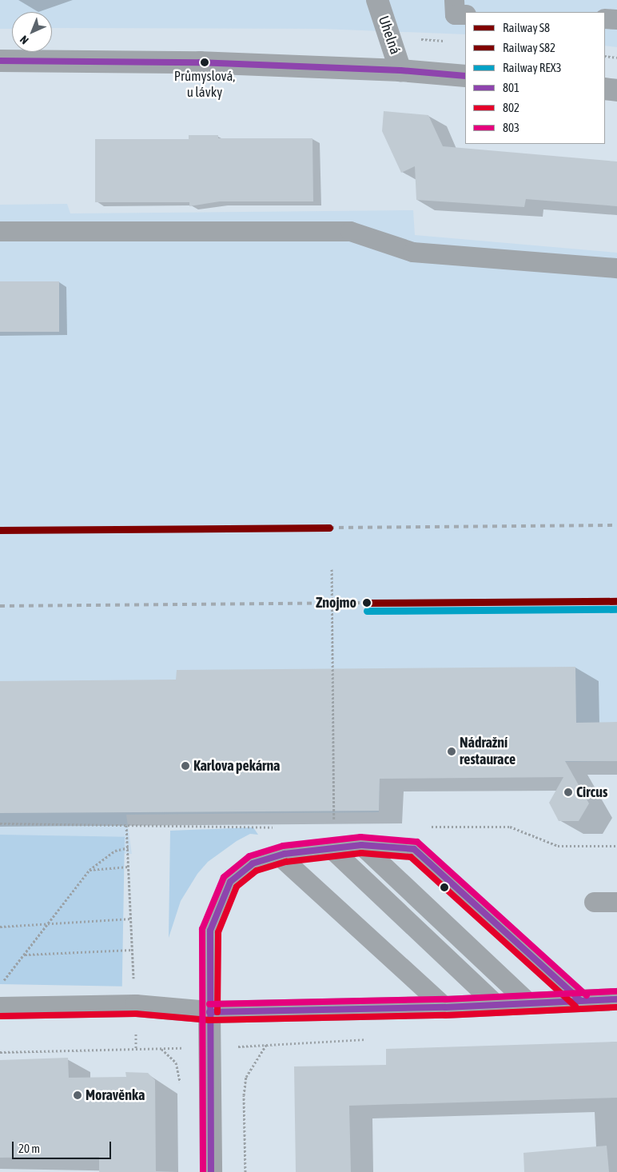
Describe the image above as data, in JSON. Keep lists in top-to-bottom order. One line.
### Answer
{"streets":{"street":["Uhelná"]},"places":["Průmyslová, u lávky","Znojmo","Nádražní restaurace","Karlova pekárna","Circus","Moravěnka"],"lines":["transit line 801","rail line S8","rail line S82","rail line REX3","transit line 803","transit line 802"],"legend":["Railway S8","Railway S82","Railway REX3","801","802","803"],"scale_bar":"20 m","north":"bottom left"}
